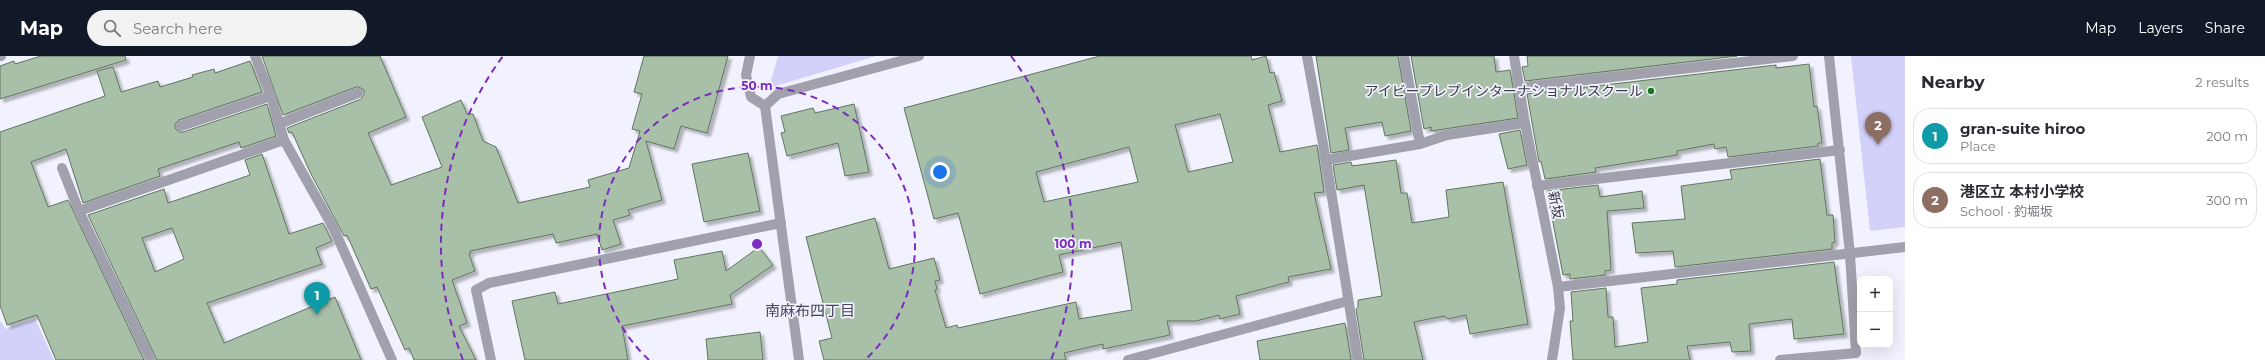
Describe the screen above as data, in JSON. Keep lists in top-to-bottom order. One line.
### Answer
{"streets":{"street":["新坂"]},"districts":["南麻布四丁目"],"places":["アイビープレプインターナショナルスクール"],"page":{"header":"Map","search":"Search here","nav":["Map","Layers","Share"],"heading":["Nearby","2 results"],"list":[{"mark":"1","name":"gran-suite hiroo","note":"Place","value":"200 m"},{"mark":"2","name":"港区立 本村小学校","note":"School · 釣堀坂","value":"300 m"}],"pins":["2","1"],"map_buttons":["+","−"]},"rings":["50 m","100 m"]}
